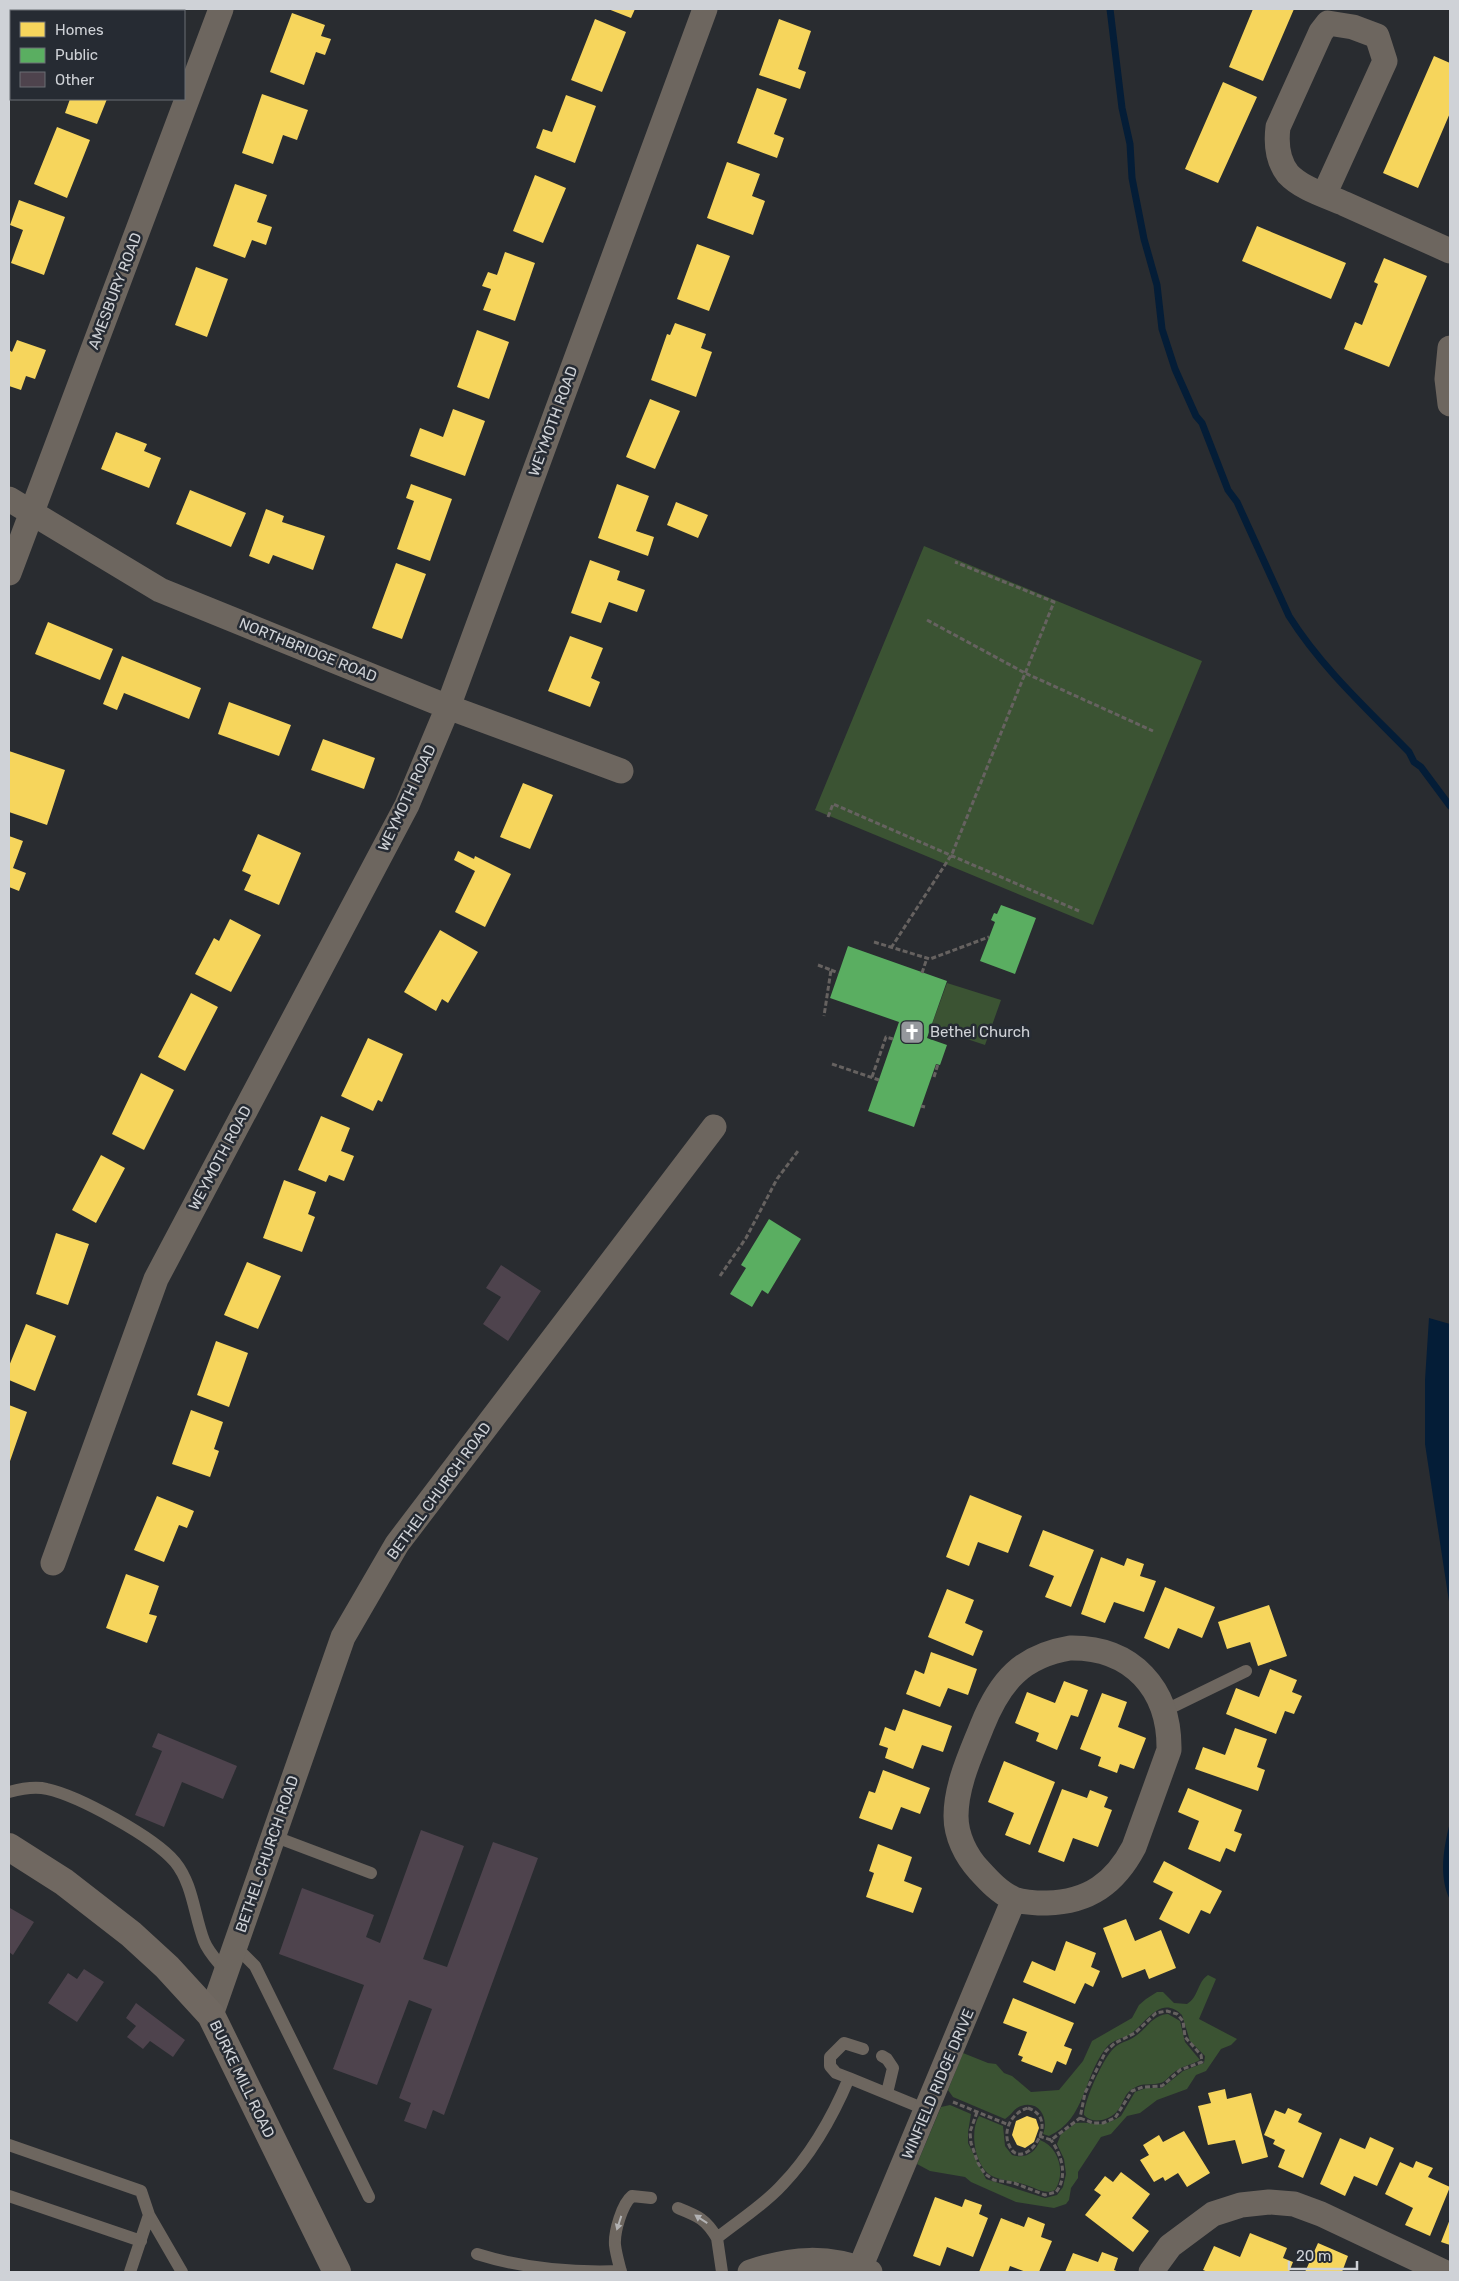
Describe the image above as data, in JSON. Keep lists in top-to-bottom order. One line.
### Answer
{"streets":{"street":["AMESBURY ROAD","WEYMOTH ROAD","NORTHBRIDGE ROAD","BETHEL CHURCH ROAD","BURKE MILL ROAD","WINFIELD RIDGE DRIVE"]},"crossings":[["AMESBURY ROAD","NORTHBRIDGE ROAD"],["WEYMOTH ROAD","NORTHBRIDGE ROAD"],["BETHEL CHURCH ROAD","BURKE MILL ROAD"]],"places":{"church":["Bethel Church"]},"legend":["Homes","Public","Other"],"scale_bar":"20 m"}
